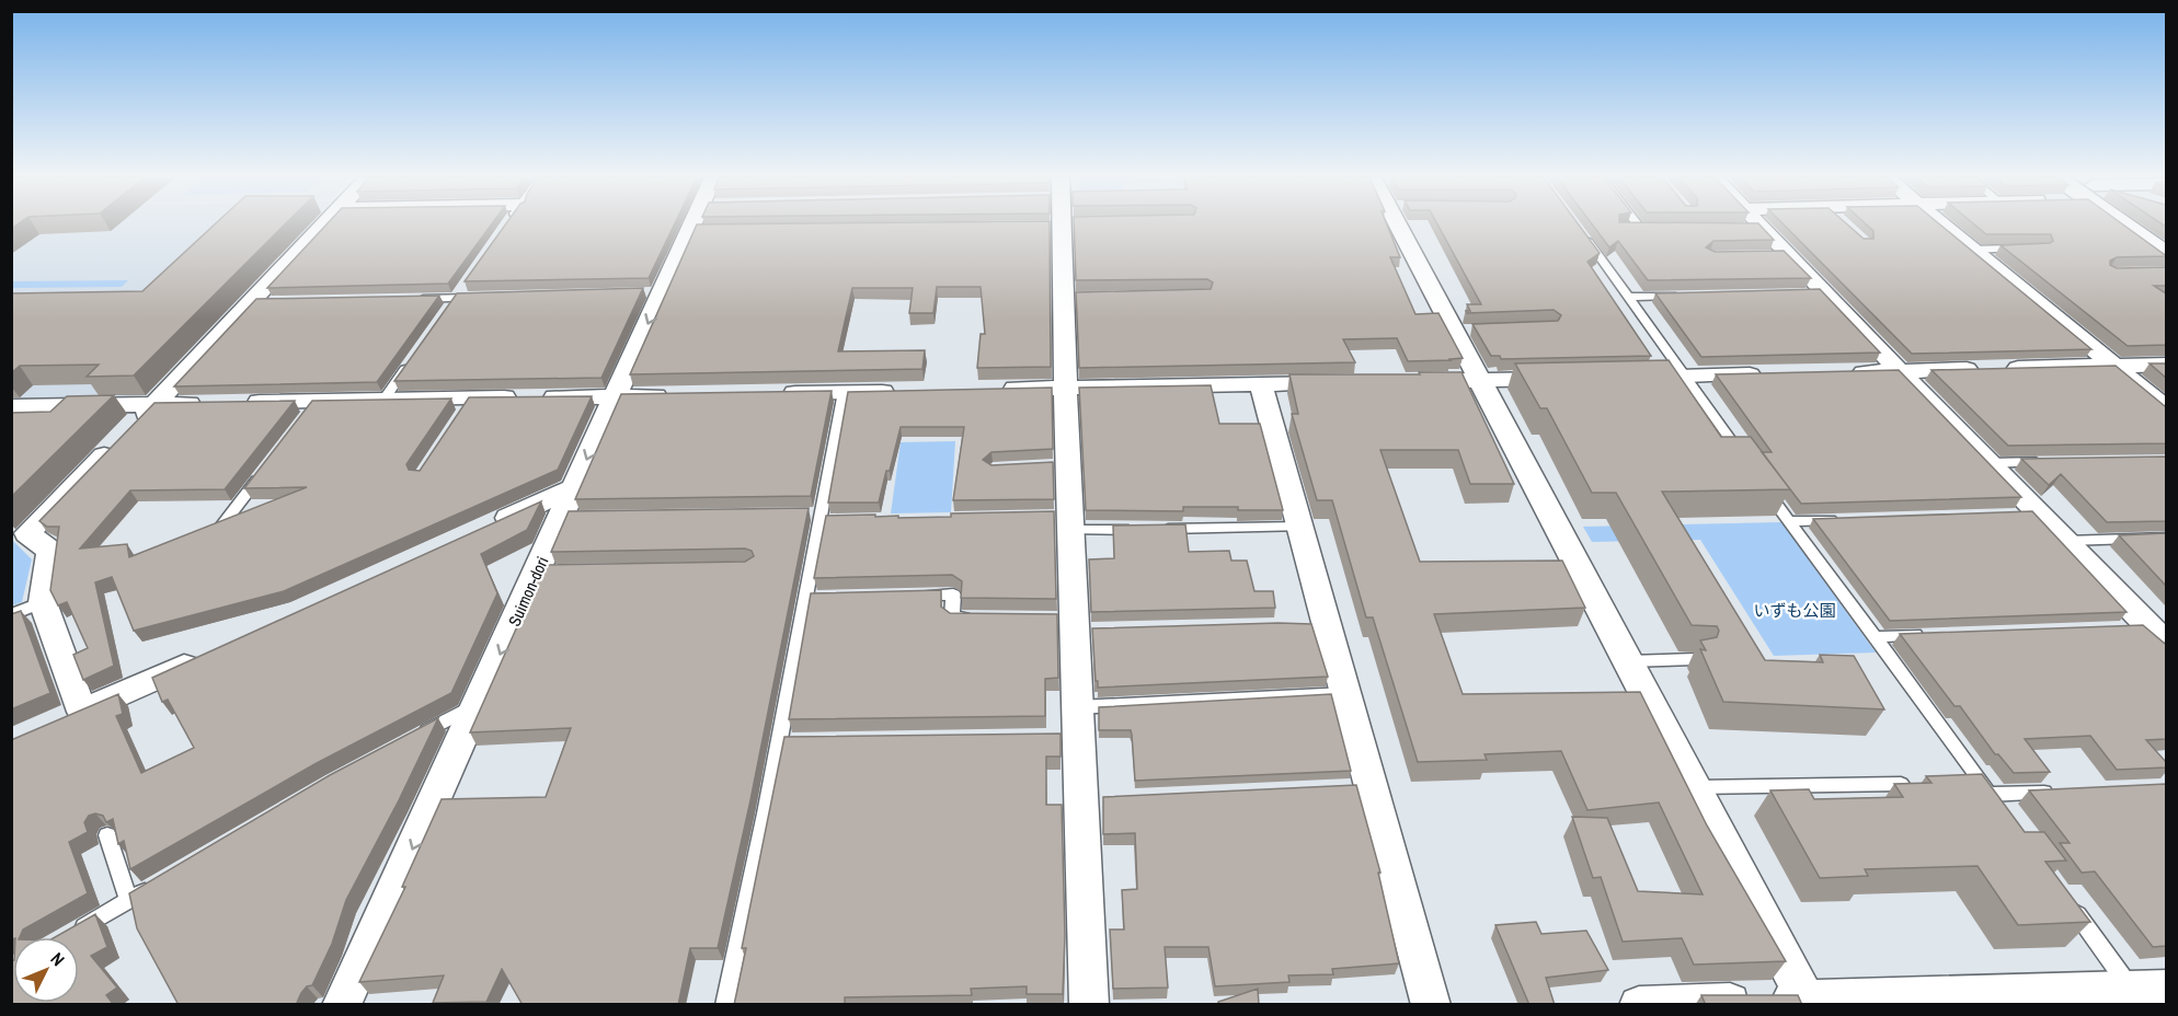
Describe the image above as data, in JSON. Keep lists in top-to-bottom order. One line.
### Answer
{"streets":{"street":["Suimon-dori"]},"one_way":["Suimon-dori"],"parks":["いずも公園"],"north":"top right"}
